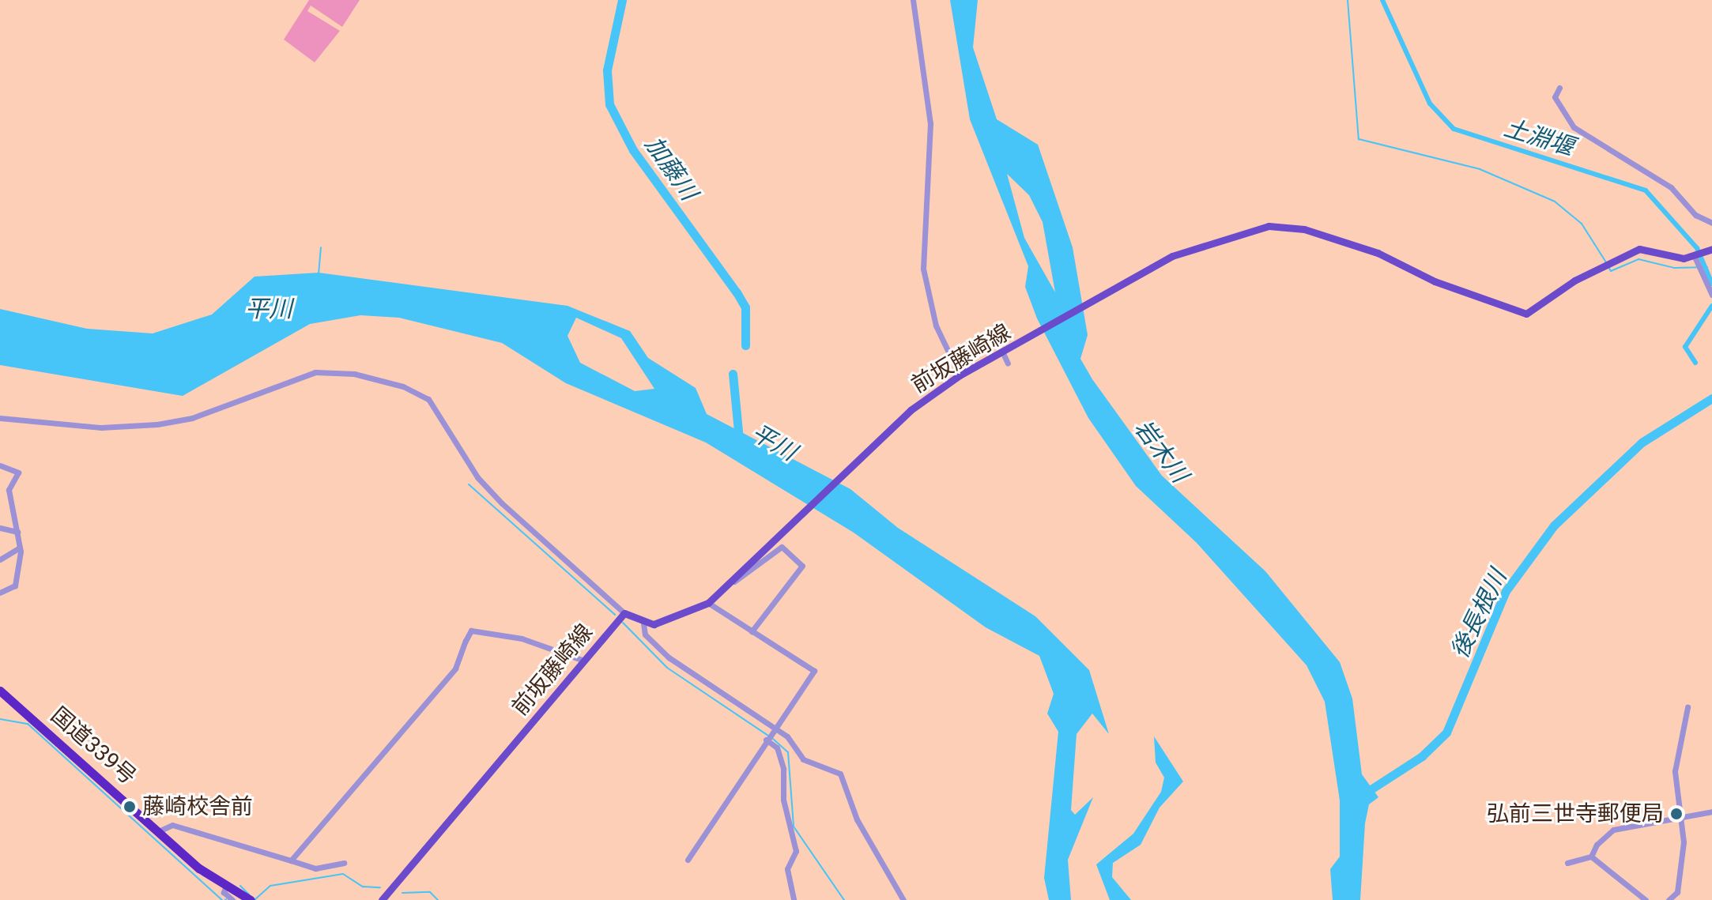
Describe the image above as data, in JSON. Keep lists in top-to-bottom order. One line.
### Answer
{"streets":{"highway":["国道339号"],"main road":["前坂藤崎線"]},"water":["土淵堰","加藤川","平川","岩木川","後長根川"],"places":["藤崎校舎前","弘前三世寺郵便局"]}
